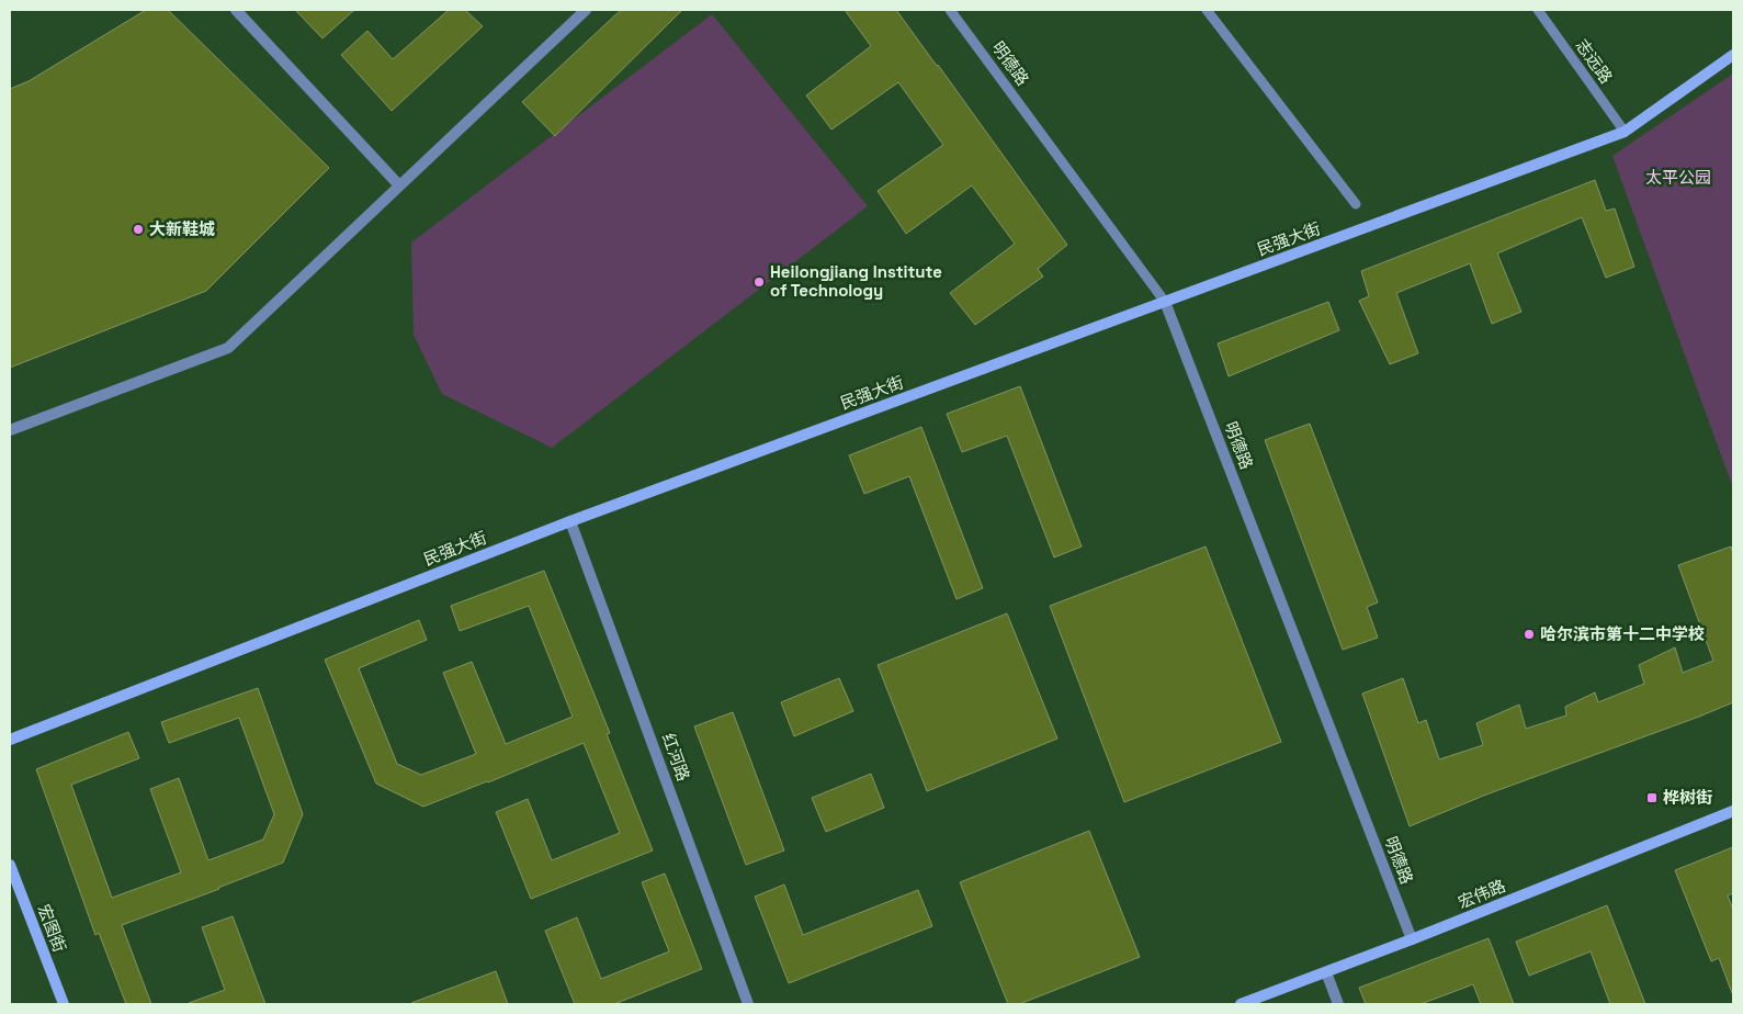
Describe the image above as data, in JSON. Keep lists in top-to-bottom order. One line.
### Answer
{"streets":{"street":["明德路","民强大街","红河路","宏伟路","宏图街"],"lane":["志远路"]},"crossings":[["志远路","民强大街"],["明德路","民强大街"],["明德路","宏伟路"],["民强大街","红河路"]],"parks":["太平公园"],"places":{"other":["大新鞋城","Heilongjiang Institute of Technology","哈尔滨市第十二中学校"],"transit":["桦树街"]}}
